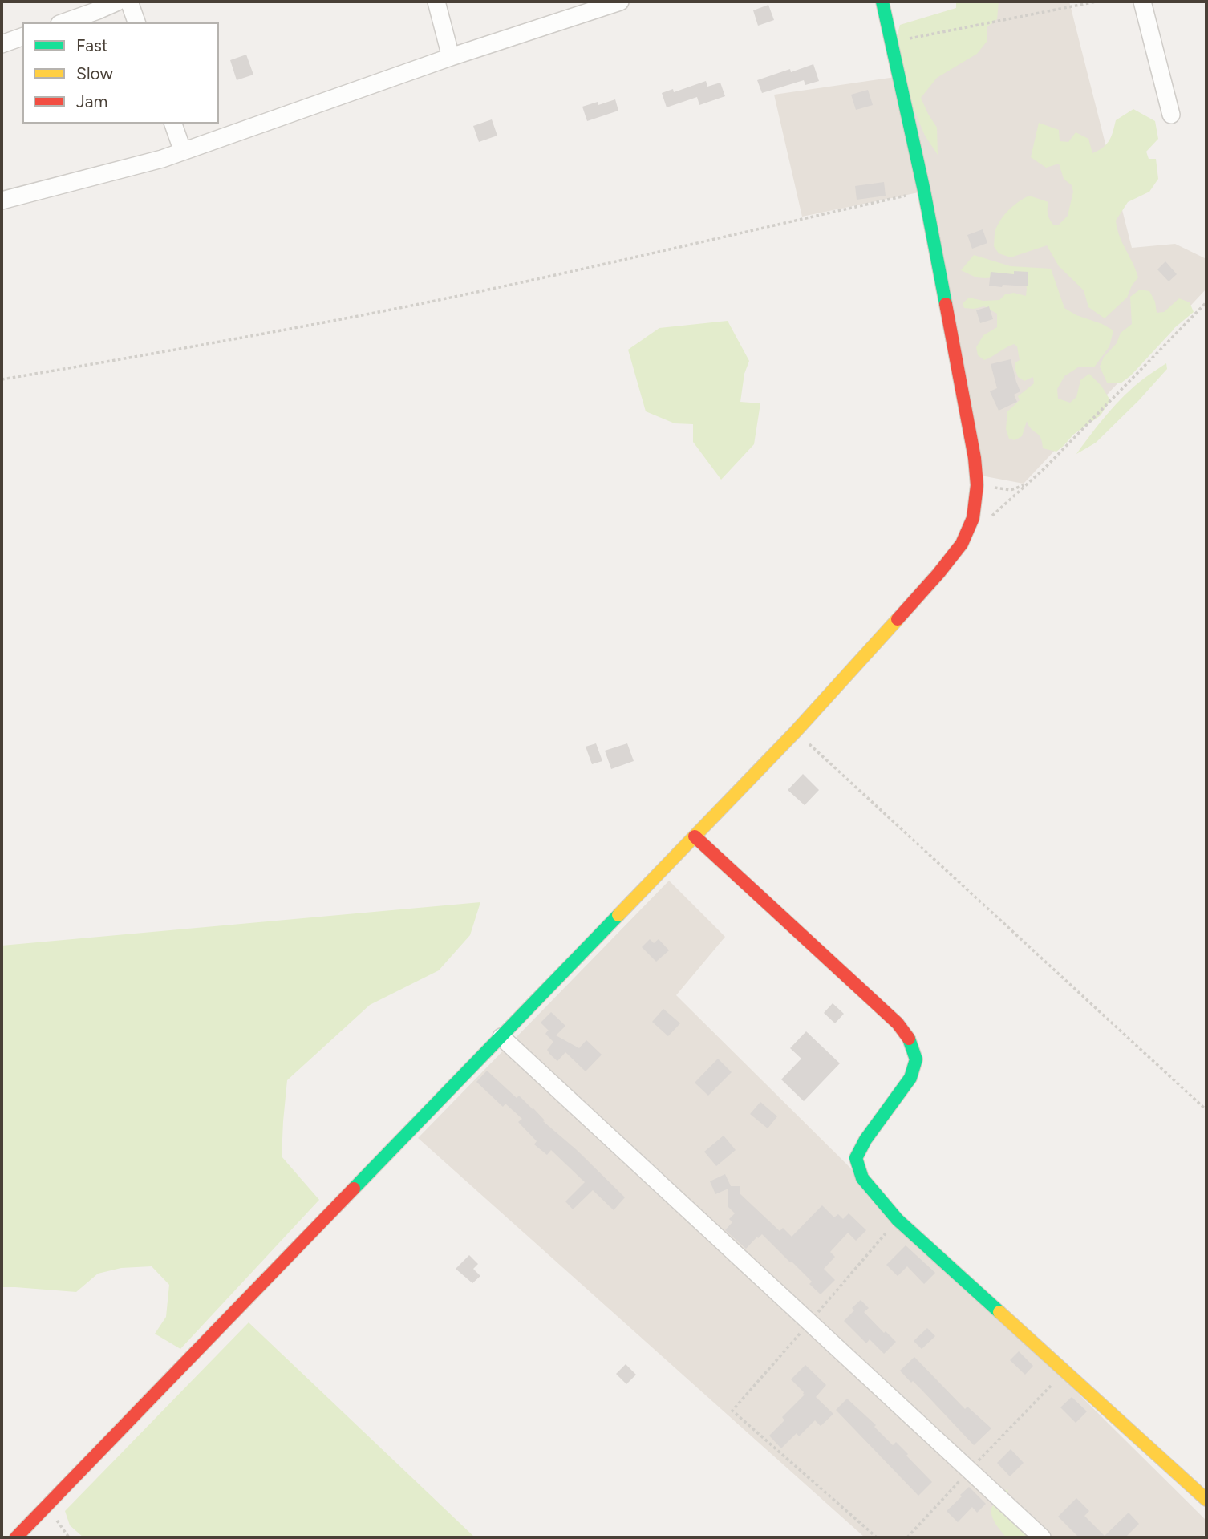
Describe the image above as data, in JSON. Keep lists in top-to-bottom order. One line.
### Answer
{"legend":["Fast","Slow","Jam"]}
